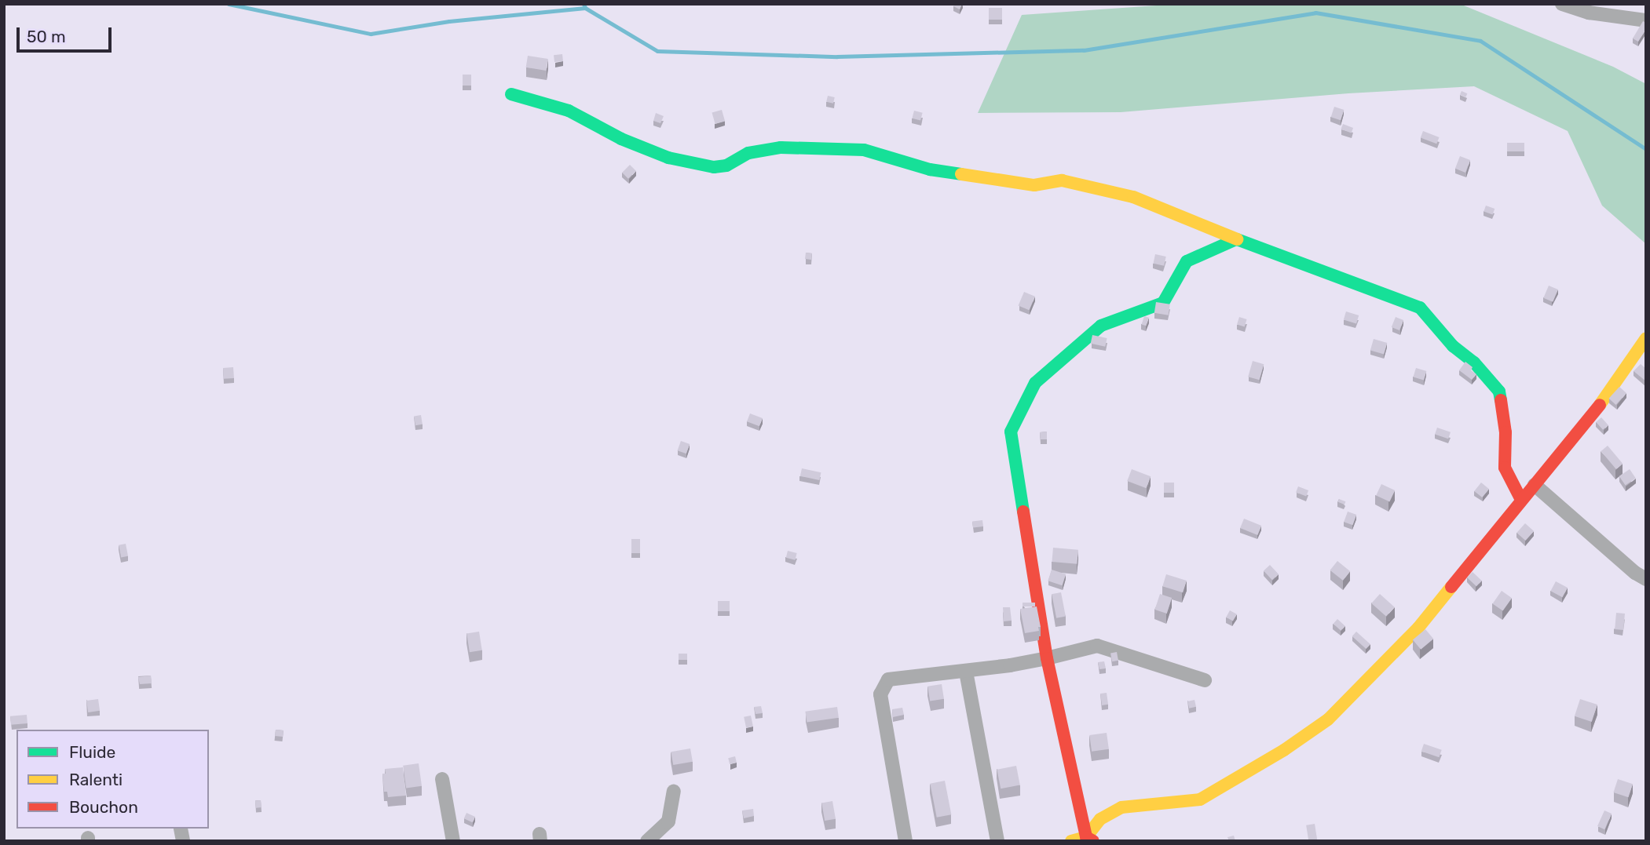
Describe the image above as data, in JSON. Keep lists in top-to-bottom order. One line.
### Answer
{"legend":["Fluide","Ralenti","Bouchon"],"scale_bar":"50 m"}
